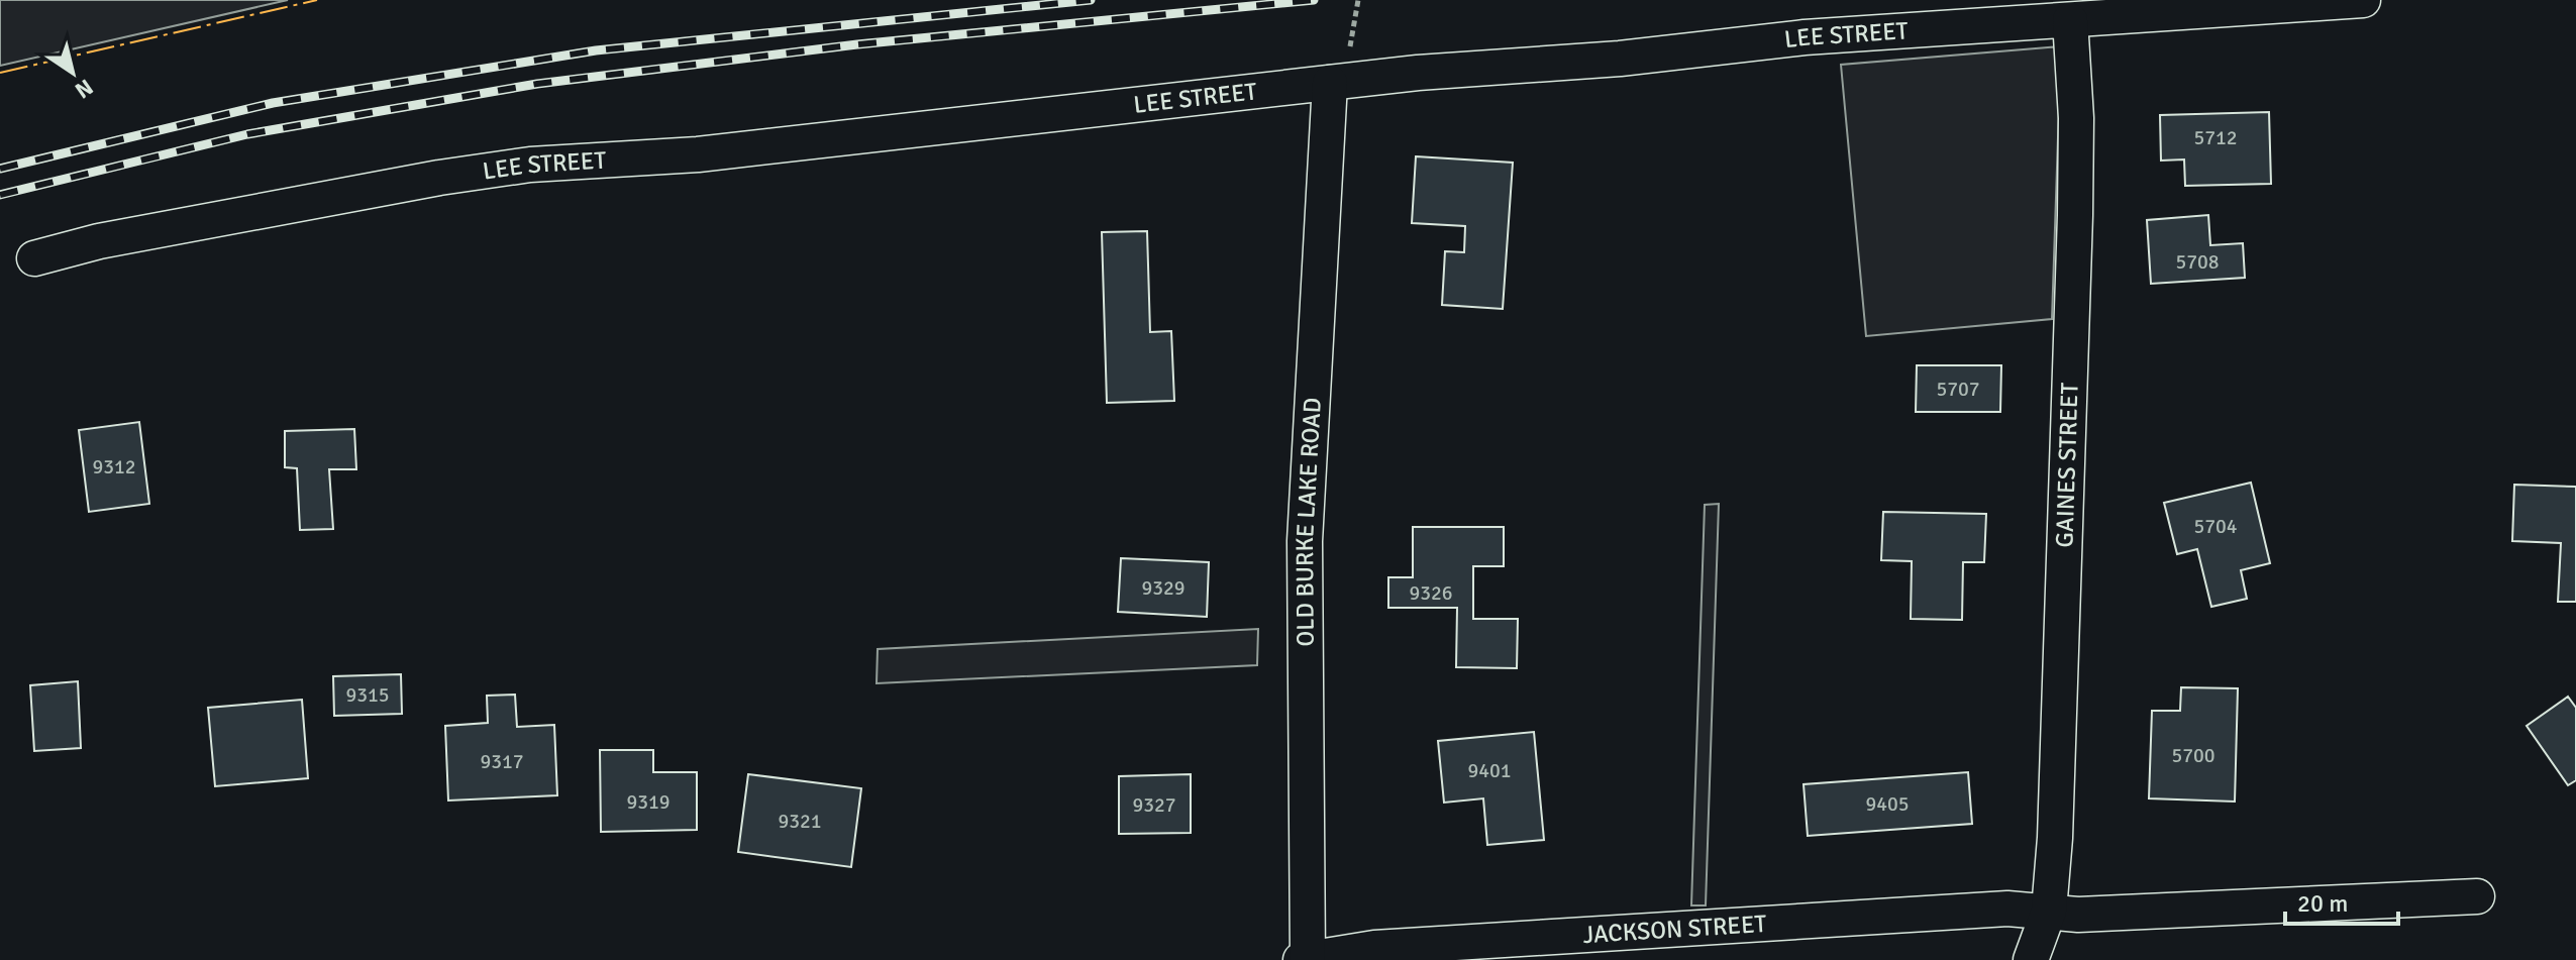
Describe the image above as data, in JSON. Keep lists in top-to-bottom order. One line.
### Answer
{"streets":{"street":["LEE STREET","GAINES STREET","OLD BURKE LAKE ROAD","JACKSON STREET"]},"crossings":[["LEE STREET","GAINES STREET"],["LEE STREET","OLD BURKE LAKE ROAD"],["GAINES STREET","JACKSON STREET"],["OLD BURKE LAKE ROAD","JACKSON STREET"]],"house_numbers":["5712","5708","5707","9312","5704","9329","9326","9315","5700","9317","9401","9319","9405","9327","9321"],"scale_bar":"20 m","north":"bottom right"}
